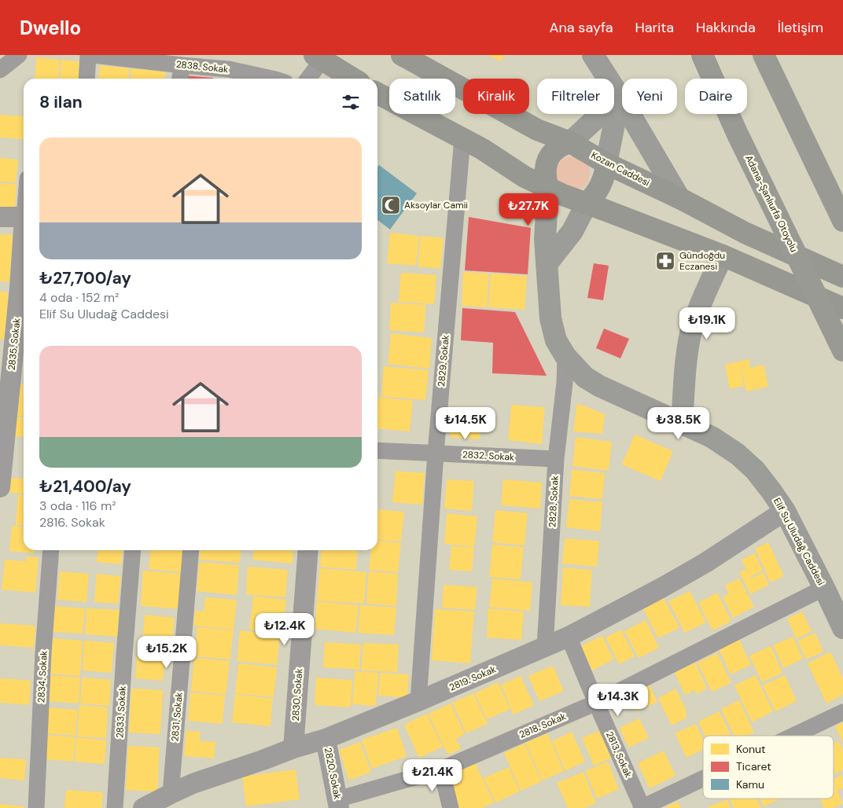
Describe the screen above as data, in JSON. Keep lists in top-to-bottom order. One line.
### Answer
{"streets":{"highway":["Kozan Caddesi","Adana-Şanlıurfa Otoyolu"],"main road":["Elif Su Uludağ Caddesi"],"street":["2838. Sokak","2835. Sokak","2829. Sokak","2832. Sokak","2828. Sokak","2834. Sokak","2819. Sokak","2830. Sokak","2833. Sokak","2831. Sokak","2818. Sokak","2813. Sokak","2820. Sokak"]},"crossings":[["Kozan Caddesi","Elif Su Uludağ Caddesi"],["2829. Sokak","2832. Sokak"],["2829. Sokak","2819. Sokak"],["2832. Sokak","2828. Sokak"],["2828. Sokak","Elif Su Uludağ Caddesi"],["2828. Sokak","2819. Sokak"],["Elif Su Uludağ Caddesi","2819. Sokak"],["Elif Su Uludağ Caddesi","2818. Sokak"],["2819. Sokak","2830. Sokak"],["2819. Sokak","2831. Sokak"],["2819. Sokak","2813. Sokak"],["2819. Sokak","2820. Sokak"],["2818. Sokak","2813. Sokak"],["2818. Sokak","2820. Sokak"]],"places":{"mosque":["Aksoylar Camii"],"pharmacy":["Gündoğdu Eczanesi"]},"legend":["Konut","Ticaret","Kamu"],"page":{"header":"Dwello","nav":["Ana sayfa","Harita","Hakkında","İletişim"],"chip":["Satılık","Kiralık","Filtreler","Yeni","Daire"],"heading":"8 ilan","list":[{"name":"₺27,700/ay","note":"4 oda · 152 m² · Elif Su Uludağ Caddesi"},{"name":"₺21,400/ay","note":"3 oda · 116 m² · 2816. Sokak"}],"price":["₺27.7K","₺19.1K","₺14.5K","₺38.5K","₺12.4K","₺15.2K","₺14.3K","₺21.4K"]}}
